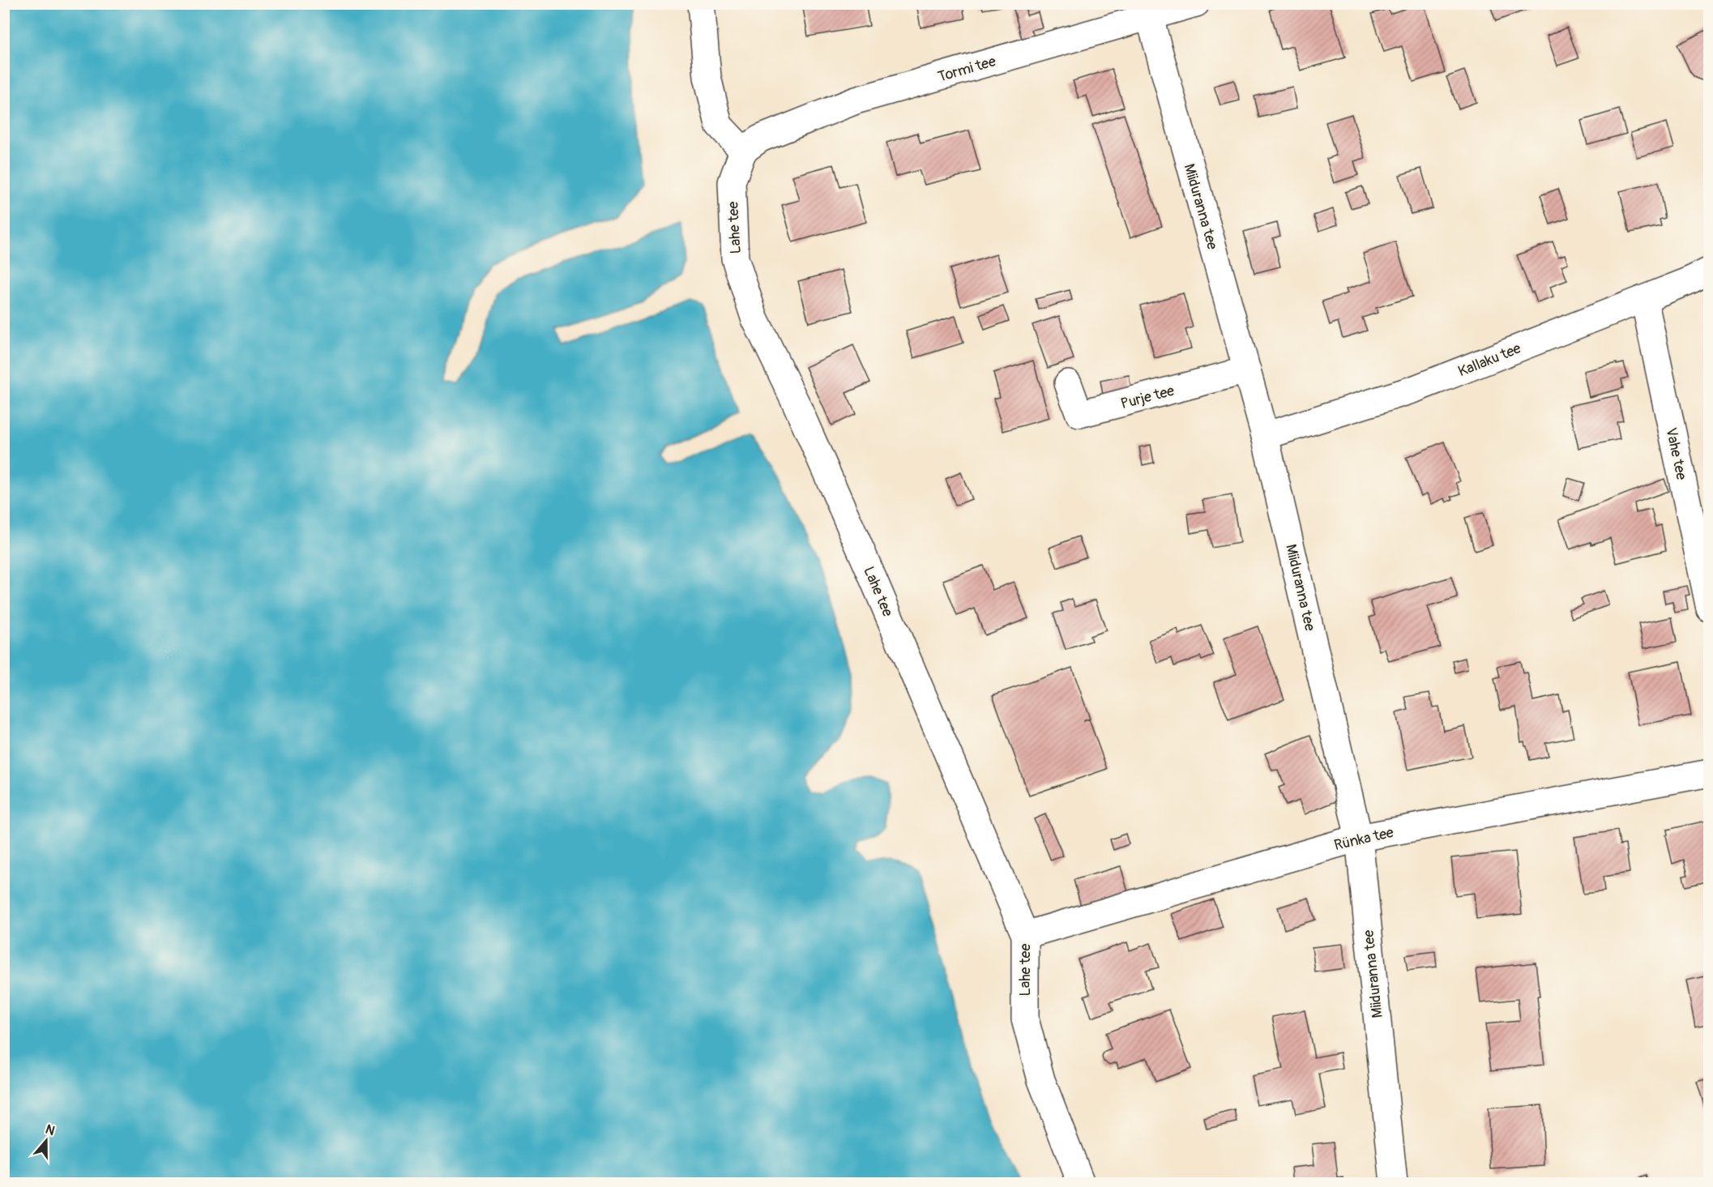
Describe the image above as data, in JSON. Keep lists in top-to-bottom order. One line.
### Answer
{"streets":{"street":["Tormi tee","Miiduranna tee","Lahe tee","Kallaku tee","Purje tee","Vahe tee","Rünka tee"]},"crossings":[["Tormi tee","Miiduranna tee"],["Tormi tee","Lahe tee"],["Miiduranna tee","Kallaku tee"],["Miiduranna tee","Purje tee"],["Miiduranna tee","Rünka tee"],["Lahe tee","Rünka tee"],["Kallaku tee","Vahe tee"]],"north":"top"}
